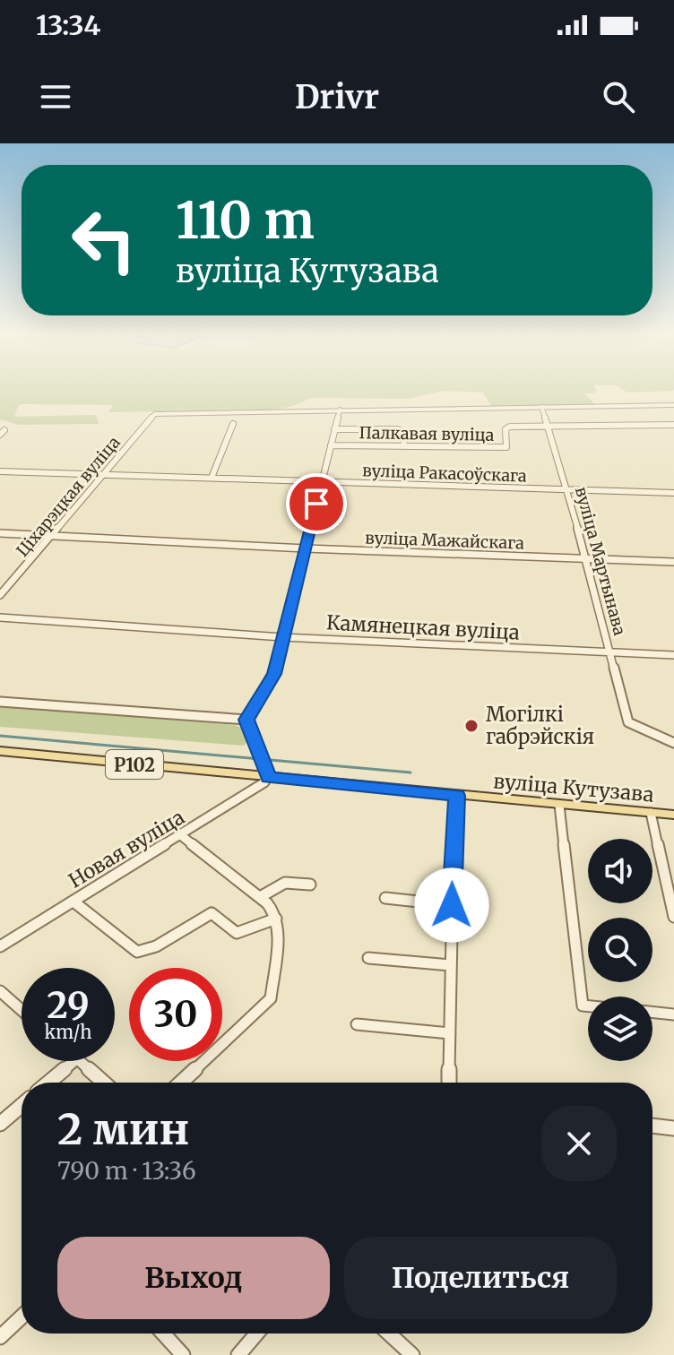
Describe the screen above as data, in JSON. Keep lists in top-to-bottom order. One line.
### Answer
{"streets":{"main road":["Р102","вуліца Кутузава"],"street":["Палкавая вуліца","вуліца Ракасоўскага","Ціхарэцкая вуліца","вуліца Мажайскага","вуліца Мартынава","Камянецкая вуліца","Новая вуліца"]},"crossings":[["Палкавая вуліца","вуліца Мартынава"],["вуліца Ракасоўскага","Ціхарэцкая вуліца"],["вуліца Ракасоўскага","вуліца Мартынава"],["Ціхарэцкая вуліца","вуліца Мажайскага"],["вуліца Мажайскага","вуліца Мартынава"],["вуліца Мартынава","Камянецкая вуліца"],["вуліца Кутузава","Новая вуліца"]],"places":["Могілкі габрэйскія"],"page":{"status":"13:34","header":"Drivr","turn":["110 m","вуліца Кутузава"],"speed":"29 km/h","limit":"30","heading":["2 мин","790 m · 13:36"],"buttons":["Выход","Поделиться"]}}
